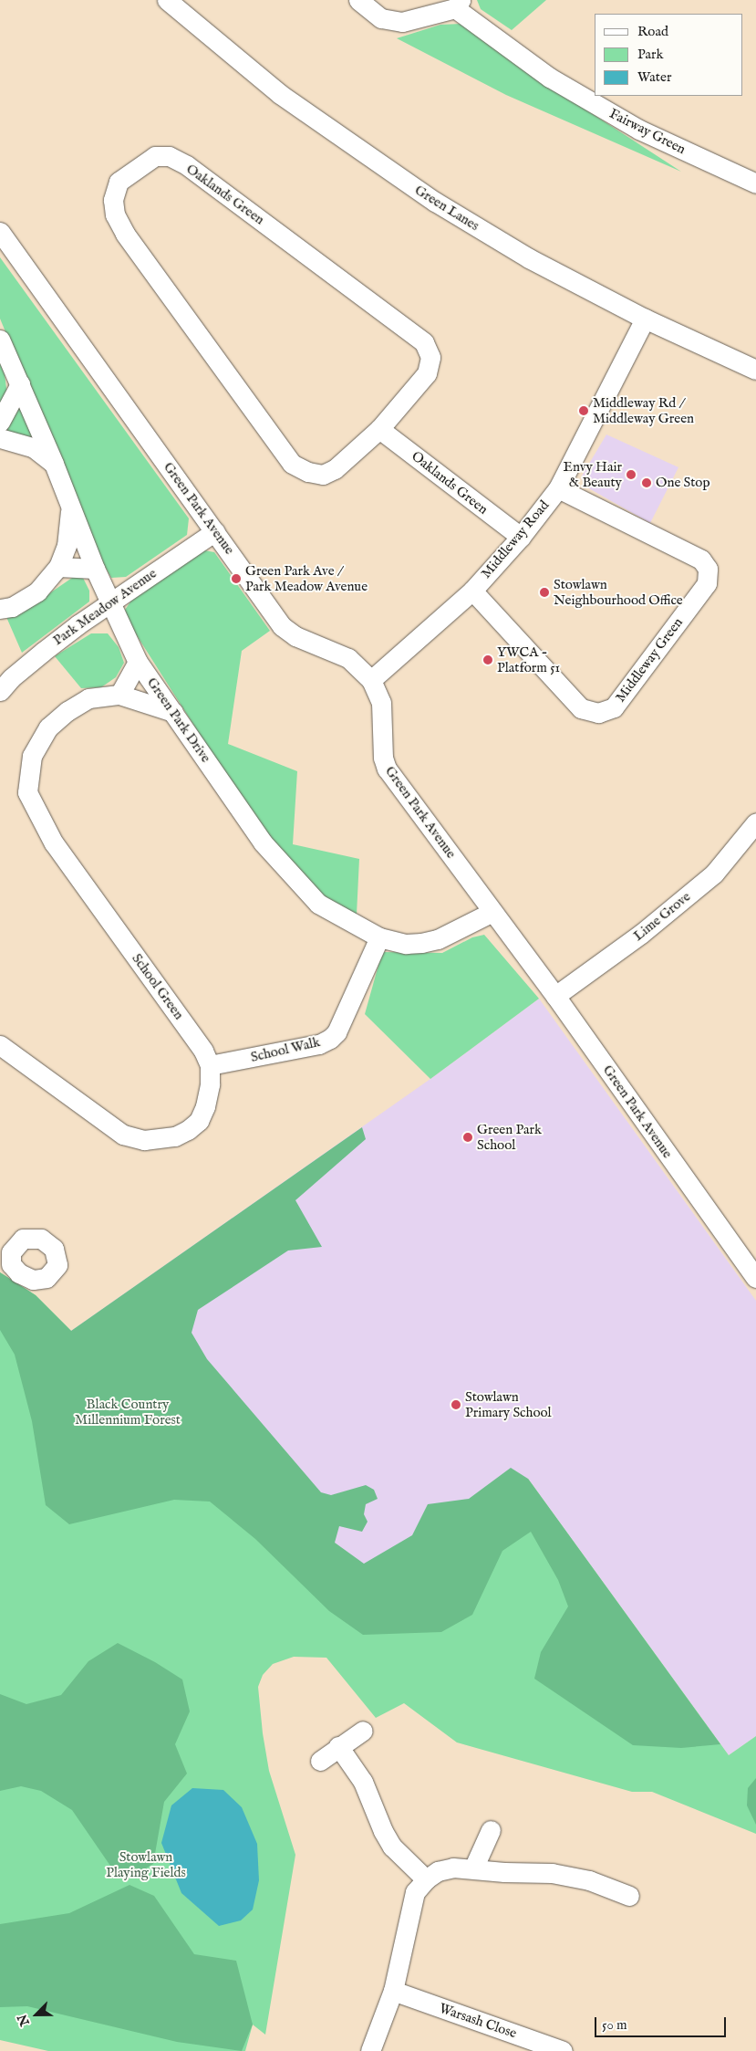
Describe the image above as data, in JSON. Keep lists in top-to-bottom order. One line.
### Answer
{"streets":{"street":["Fairway Green","Oaklands Green","Green Lanes","Green Park Avenue","Middleway Road","Park Meadow Avenue","Middleway Green","Green Park Drive","Lime Grove","School Green","School Walk","Warsash Close"]},"crossings":[["Oaklands Green","Middleway Road"],["Green Lanes","Middleway Road"],["Green Park Avenue","Middleway Road"],["Green Park Avenue","Park Meadow Avenue"],["Green Park Avenue","Green Park Drive"],["Green Park Avenue","Lime Grove"],["Middleway Road","Middleway Green"],["Park Meadow Avenue","Green Park Drive"],["Green Park Drive","School Green"],["Green Park Drive","School Walk"],["School Green","School Walk"]],"parks":["Black Country Millennium Forest","Stowlawn Playing Fields"],"places":["Middleway Rd / Middleway Green","Envy Hair & Beauty","One Stop","Green Park Ave / Park Meadow Avenue","Stowlawn Neighbourhood Office","YWCA - Platform 51","Green Park School","Stowlawn Primary School"],"legend":["Road","Park","Water"],"scale_bar":"50 m","north":"bottom left"}
